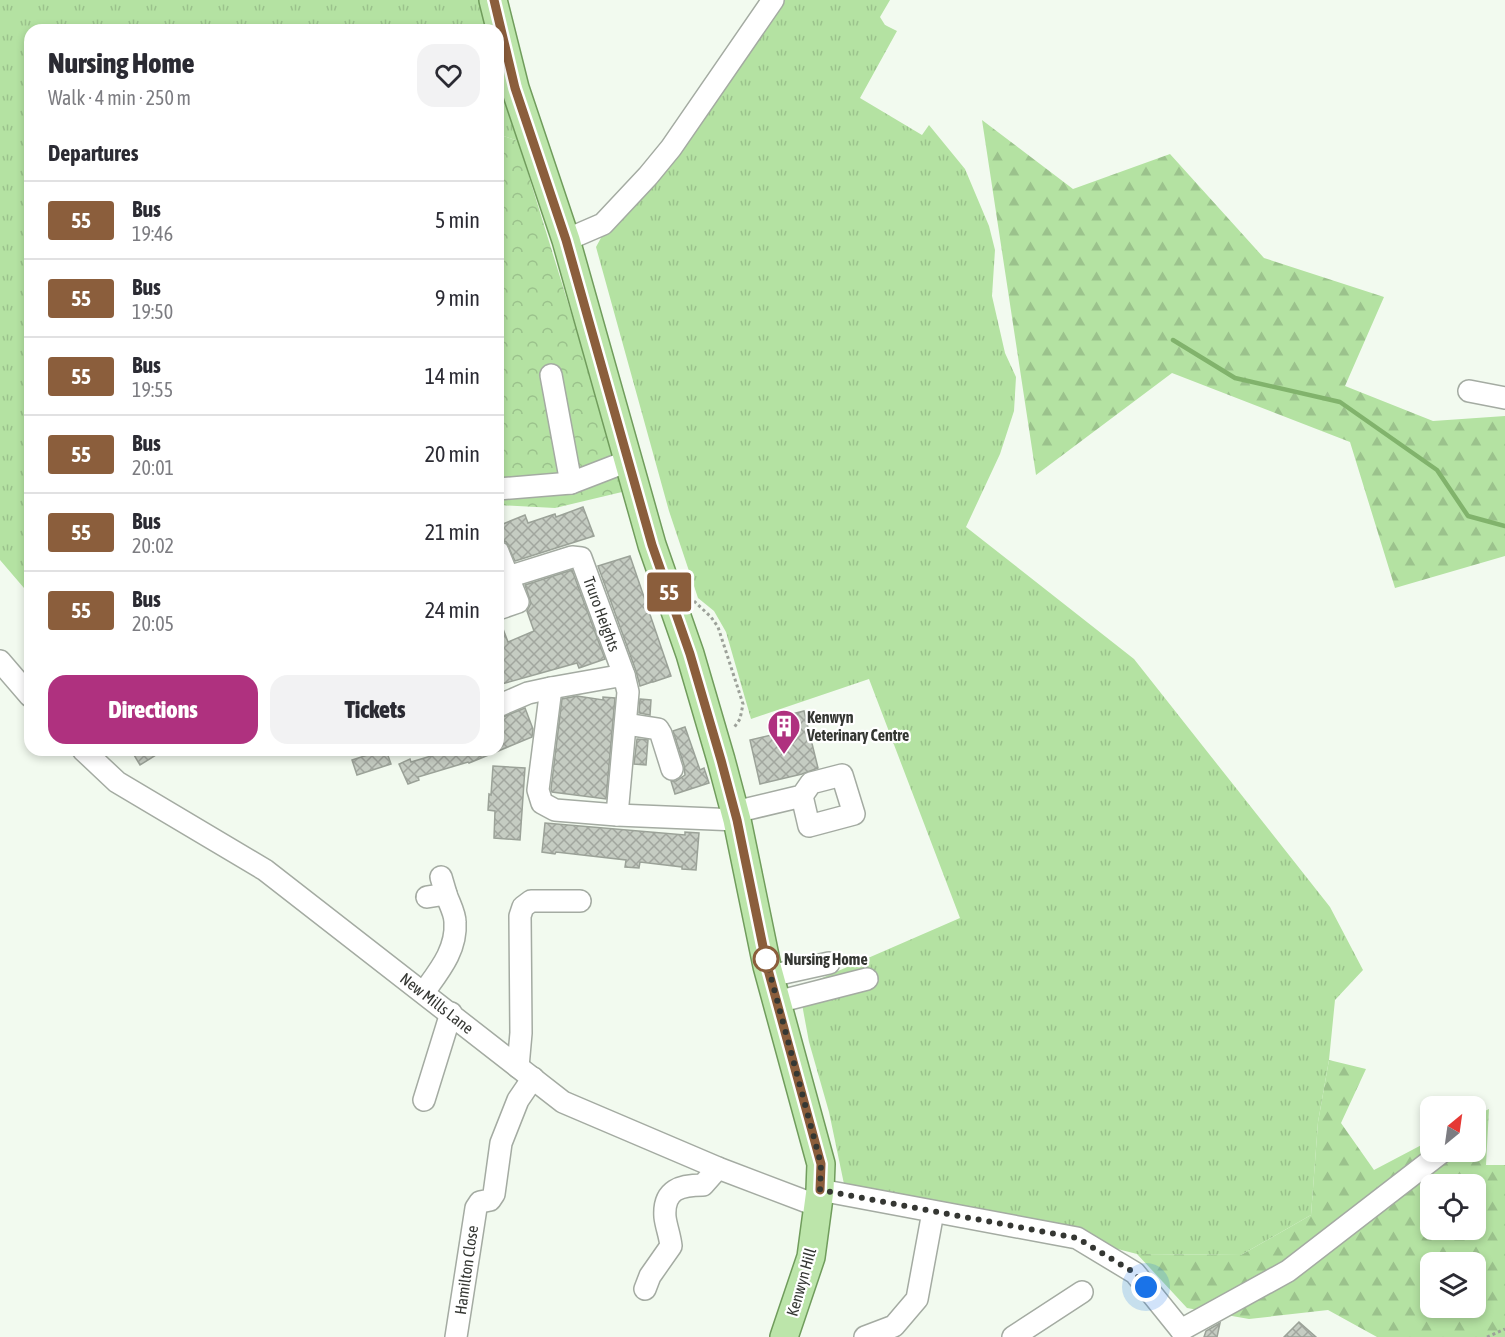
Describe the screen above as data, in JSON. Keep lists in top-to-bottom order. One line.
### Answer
{"streets":{"main road":["Kenwyn Hill"],"street":["Truro Heights","New Mills Lane","Hamilton Close"]},"crossings":[["New Mills Lane","Hamilton Close"],["New Mills Lane","Kenwyn Hill"]],"places":{"building":["Kenwyn Veterinary Centre"],"other":["Nursing Home"]},"lines":["bus line 55"],"north":"top right","page":{"on_map":"55","heading":[["Nursing Home","Walk · 4 min · 250 m"],"Departures"],"list":[{"mark":"55","name":"Bus","note":"19:46","value":"5 min"},{"mark":"55","name":"Bus","note":"19:50","value":"9 min"},{"mark":"55","name":"Bus","note":"19:55","value":"14 min"},{"mark":"55","name":"Bus","note":"20:01","value":"20 min"},{"mark":"55","name":"Bus","note":"20:02","value":"21 min"},{"mark":"55","name":"Bus","note":"20:05","value":"24 min"}],"buttons":["Directions","Tickets"]}}
